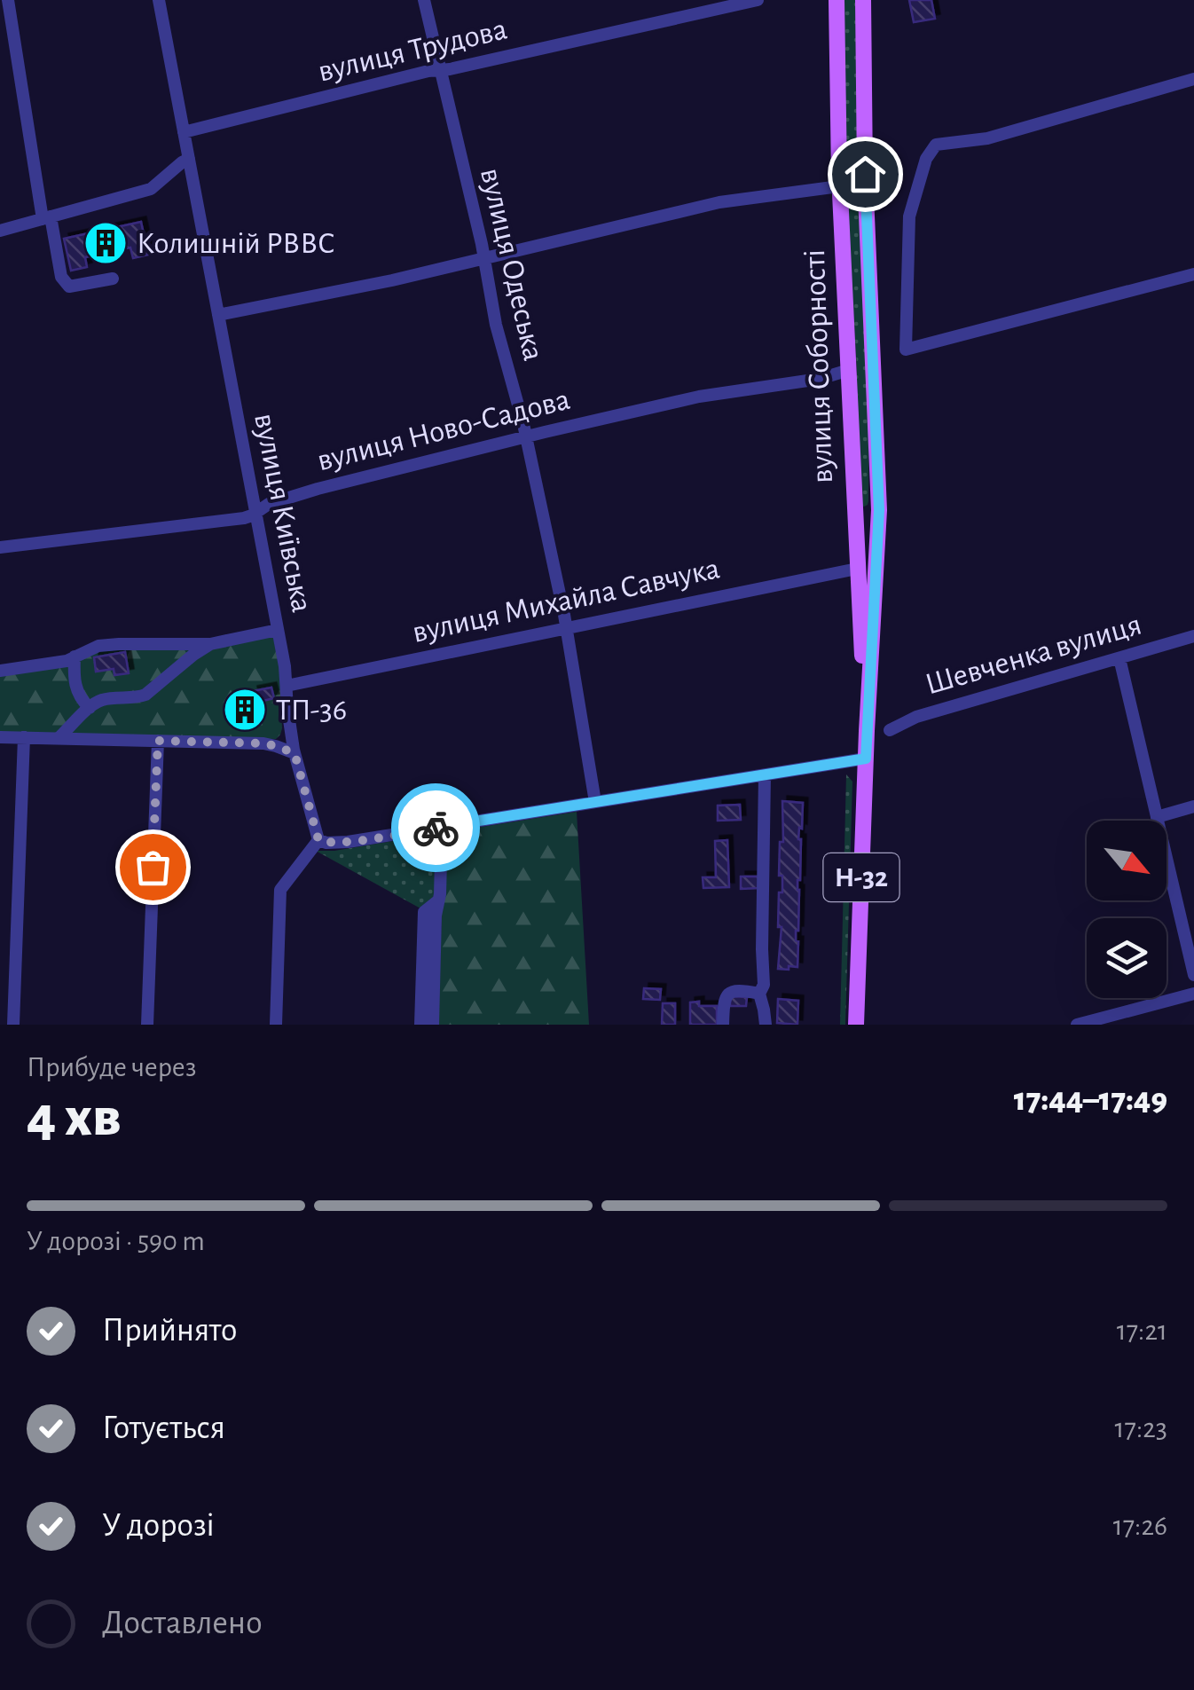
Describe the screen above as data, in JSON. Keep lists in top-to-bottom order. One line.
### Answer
{"streets":{"main road":["вулиця Соборності","Н-32"],"street":["вулиця Трудова","вулиця Одеська","вулиця Ново-Садова","вулиця Київська","вулиця Михайла Савчука","Шевченка вулиця"]},"crossings":[["вулиця Трудова","вулиця Одеська"],["вулиця Трудова","вулиця Київська"],["вулиця Одеська","вулиця Ново-Садова"],["вулиця Одеська","вулиця Михайла Савчука"],["вулиця Соборності","вулиця Ново-Садова"],["вулиця Соборності","вулиця Михайла Савчука"],["вулиця Ново-Садова","вулиця Київська"],["вулиця Київська","вулиця Михайла Савчука"]],"places":{"building":["Колишній РВВС","ТП-36"]},"north":"bottom right","page":{"heading":["4 хв","Прибуде через","17:44–17:49"],"bar":"У дорозі · 590 m","list":[["Прийнято","17:21"],["Готується","17:23"],["У дорозі","17:26"],"Доставлено"]}}
